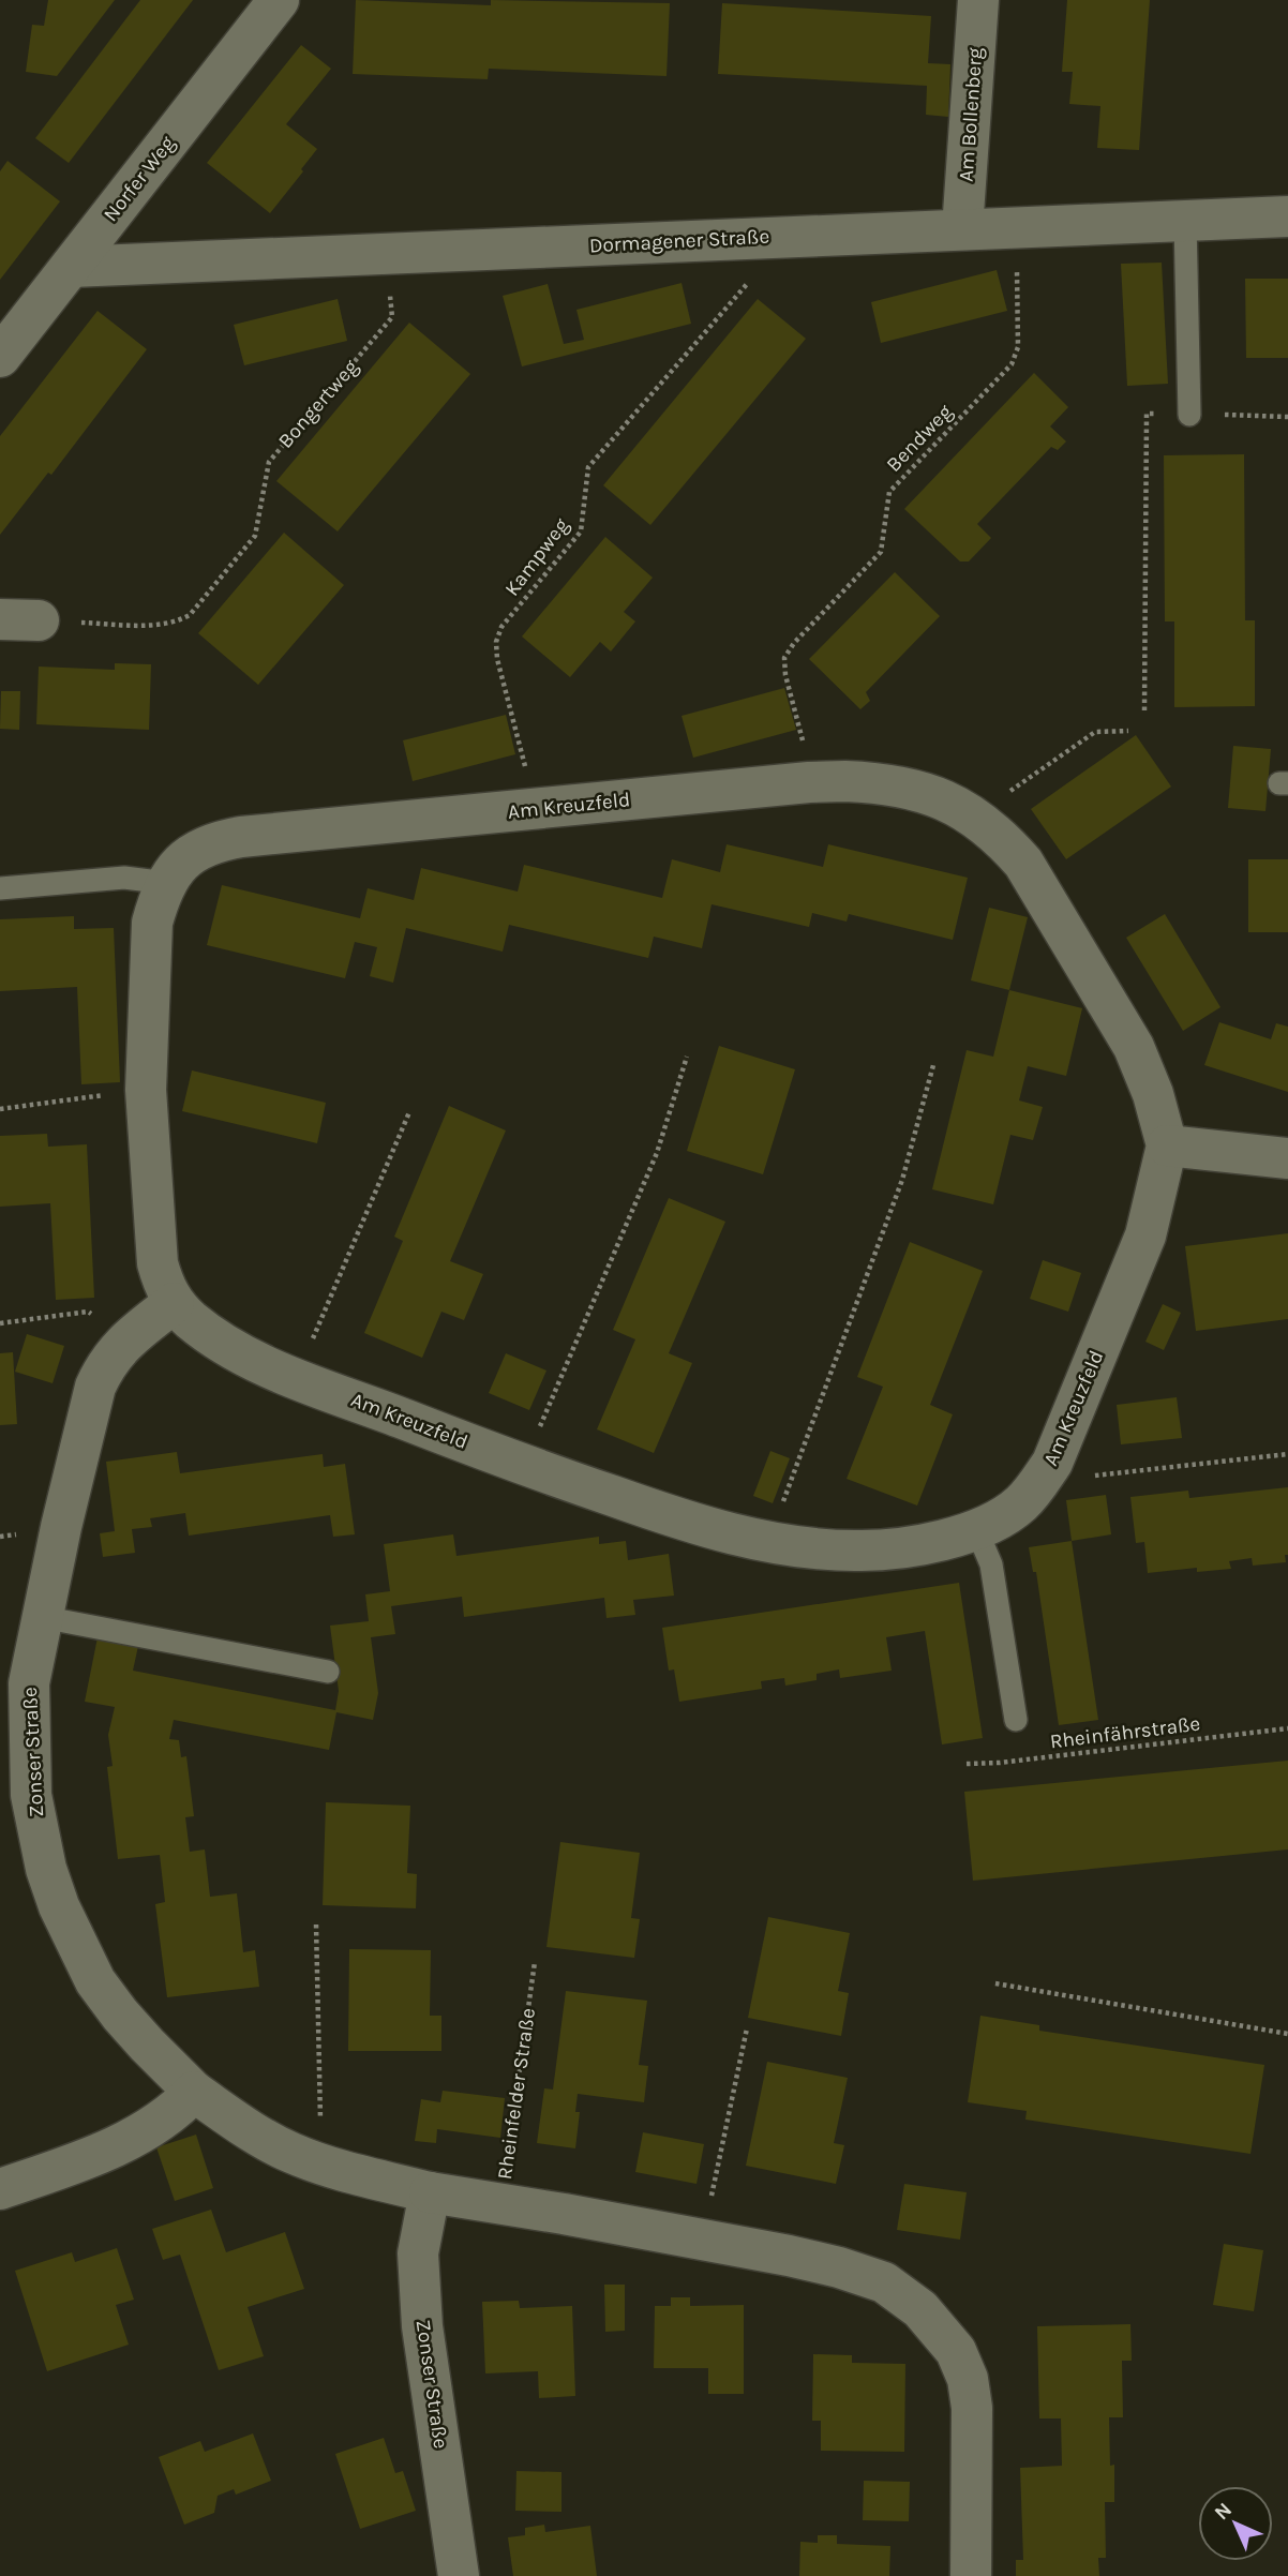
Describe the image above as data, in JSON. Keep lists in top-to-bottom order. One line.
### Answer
{"streets":{"street":["Am Bollenberg","Norfer Weg","Dormagener Straße","Am Kreuzfeld","Zonser Straße","Rheinfelder Straße"],"path":["Bongertweg","Bendweg","Kampweg","Rheinfährstraße"]},"crossings":[["Am Bollenberg","Dormagener Straße"],["Norfer Weg","Dormagener Straße"],["Dormagener Straße","Bongertweg"],["Dormagener Straße","Bendweg"],["Dormagener Straße","Kampweg"],["Bendweg","Am Kreuzfeld"],["Kampweg","Am Kreuzfeld"],["Am Kreuzfeld","Zonser Straße"],["Zonser Straße","Rheinfelder Straße"]],"north":"top left"}
